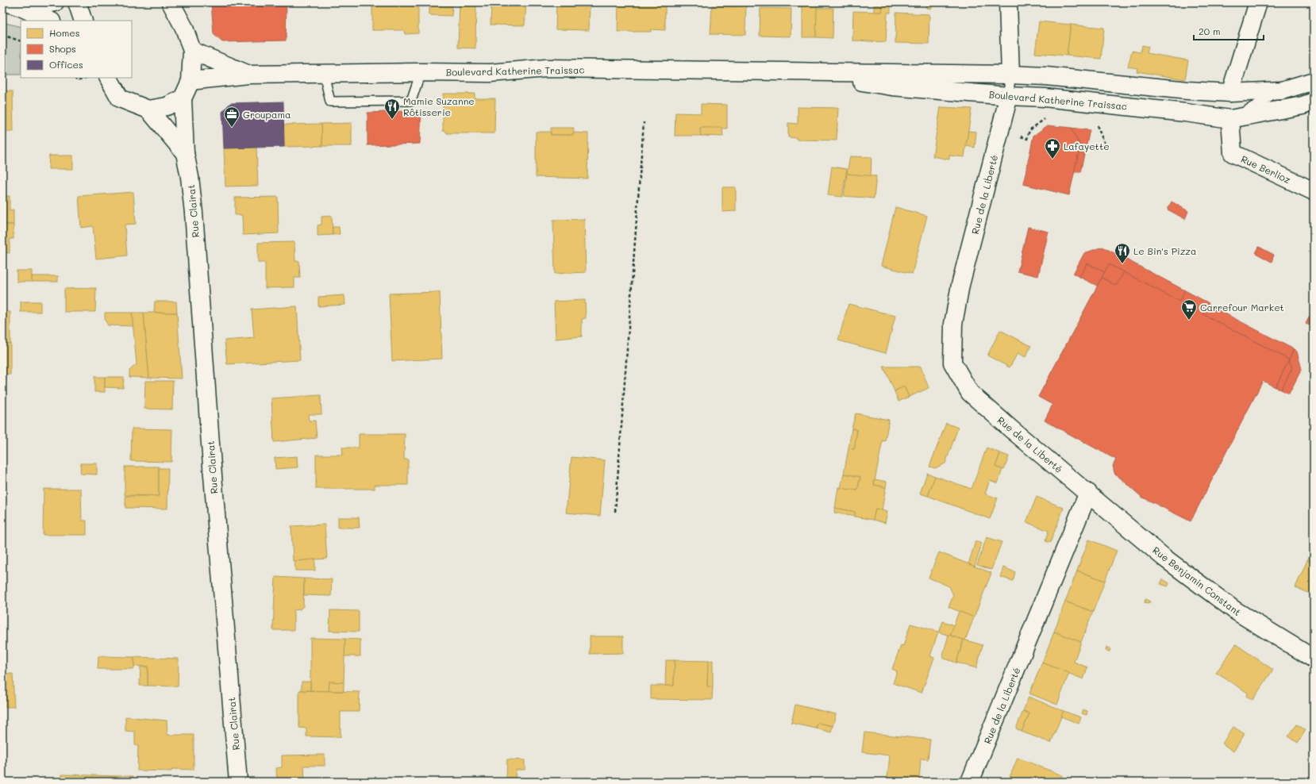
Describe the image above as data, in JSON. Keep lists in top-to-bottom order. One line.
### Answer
{"streets":{"main road":["Boulevard Katherine Traissac","Rue Berlioz","Rue de la Liberté","Rue Clairat","Rue Benjamin Constant"]},"crossings":[["Boulevard Katherine Traissac","Rue Berlioz"],["Boulevard Katherine Traissac","Rue de la Liberté"],["Rue de la Liberté","Rue Benjamin Constant"]],"places":{"restaurant":["Mamie Suzanne Rôtisserie","Le Bin's Pizza"],"office":["Groupama"],"pharmacy":["Lafayette"],"supermarket":["Carrefour Market"]},"legend":["Homes","Shops","Offices"],"scale_bar":"20 m"}
